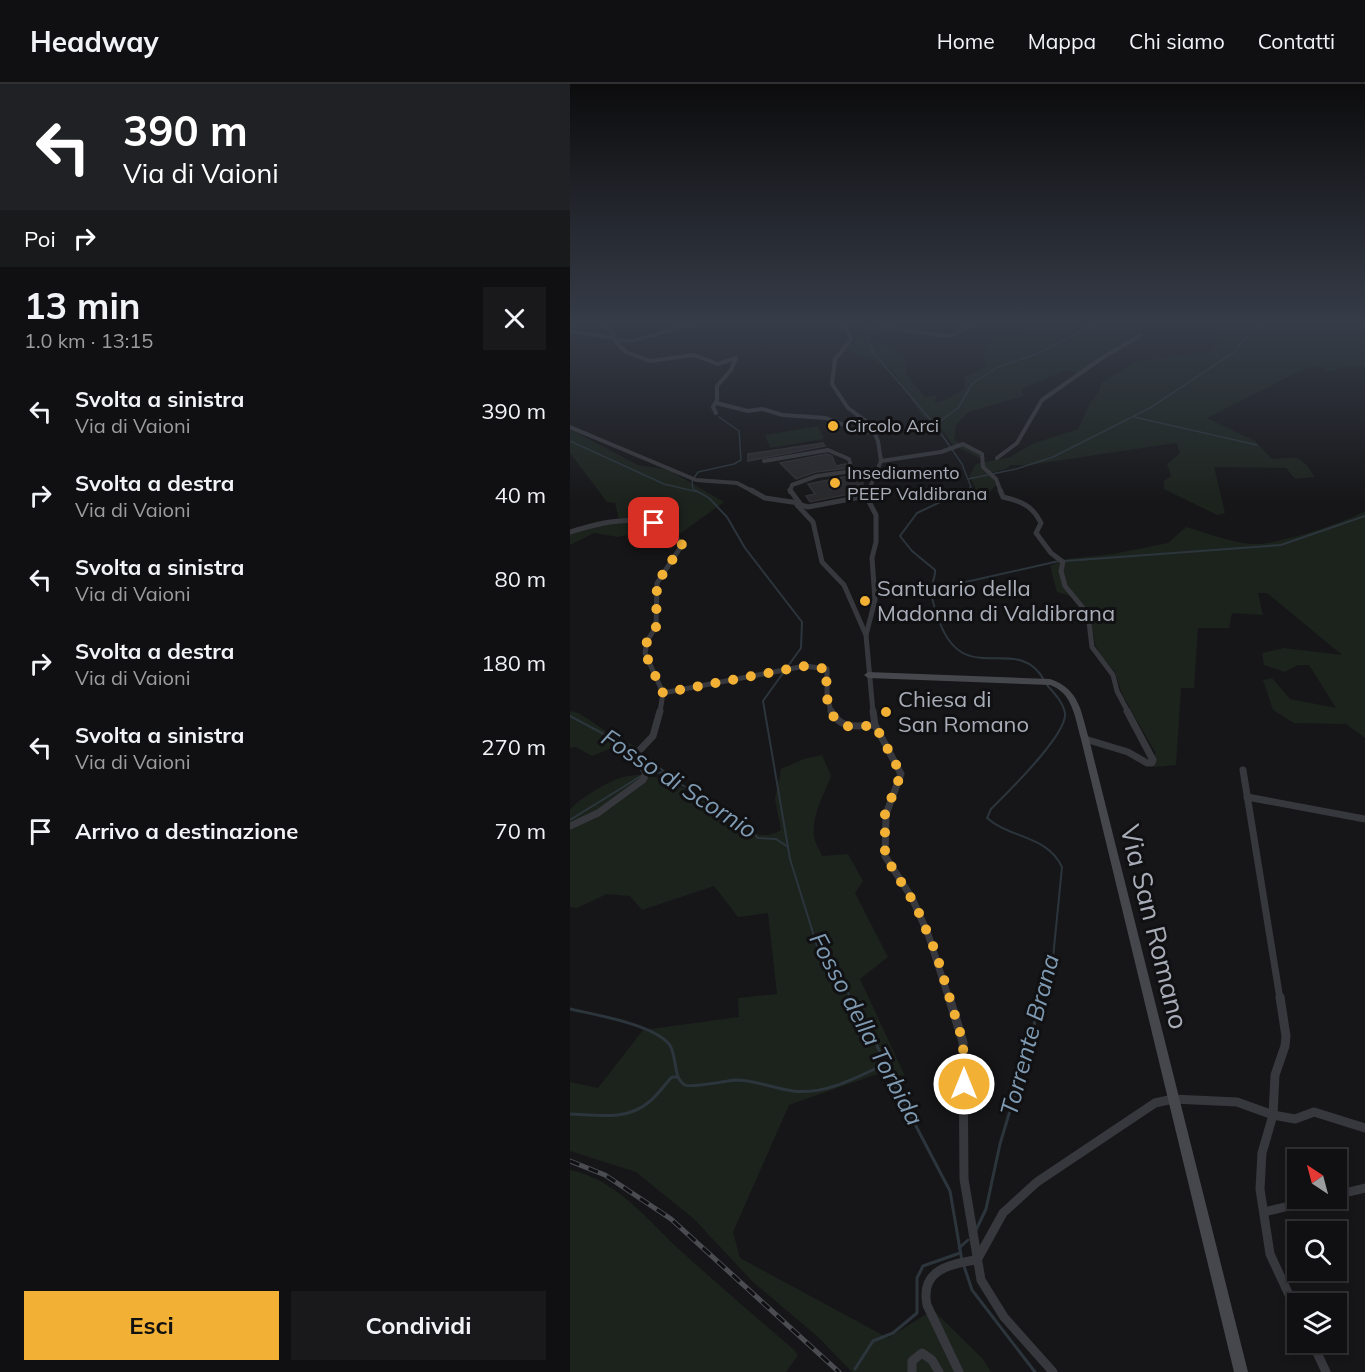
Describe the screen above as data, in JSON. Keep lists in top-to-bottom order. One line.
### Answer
{"streets":{"street":["Via San Romano"]},"water":["Fosso di Scornio","Fosso della Torbida","Torrente Brana"],"places":["Circolo Arci","Insediamento PEEP Valdibrana","Santuario della Madonna di Valdibrana","Chiesa di San Romano"],"north":"top left","page":{"header":"Headway","nav":["Home","Mappa","Chi siamo","Contatti"],"turn":["390 m","Via di Vaioni"],"then":"Poi","heading":["13 min","1.0 km · 13:15"],"list":[{"name":"Svolta a sinistra","note":"Via di Vaioni","value":"390 m"},{"name":"Svolta a destra","note":"Via di Vaioni","value":"40 m"},{"name":"Svolta a sinistra","note":"Via di Vaioni","value":"80 m"},{"name":"Svolta a destra","note":"Via di Vaioni","value":"180 m"},{"name":"Svolta a sinistra","note":"Via di Vaioni","value":"270 m"},{"name":"Arrivo a destinazione","value":"70 m"}],"buttons":["Esci","Condividi"]}}
